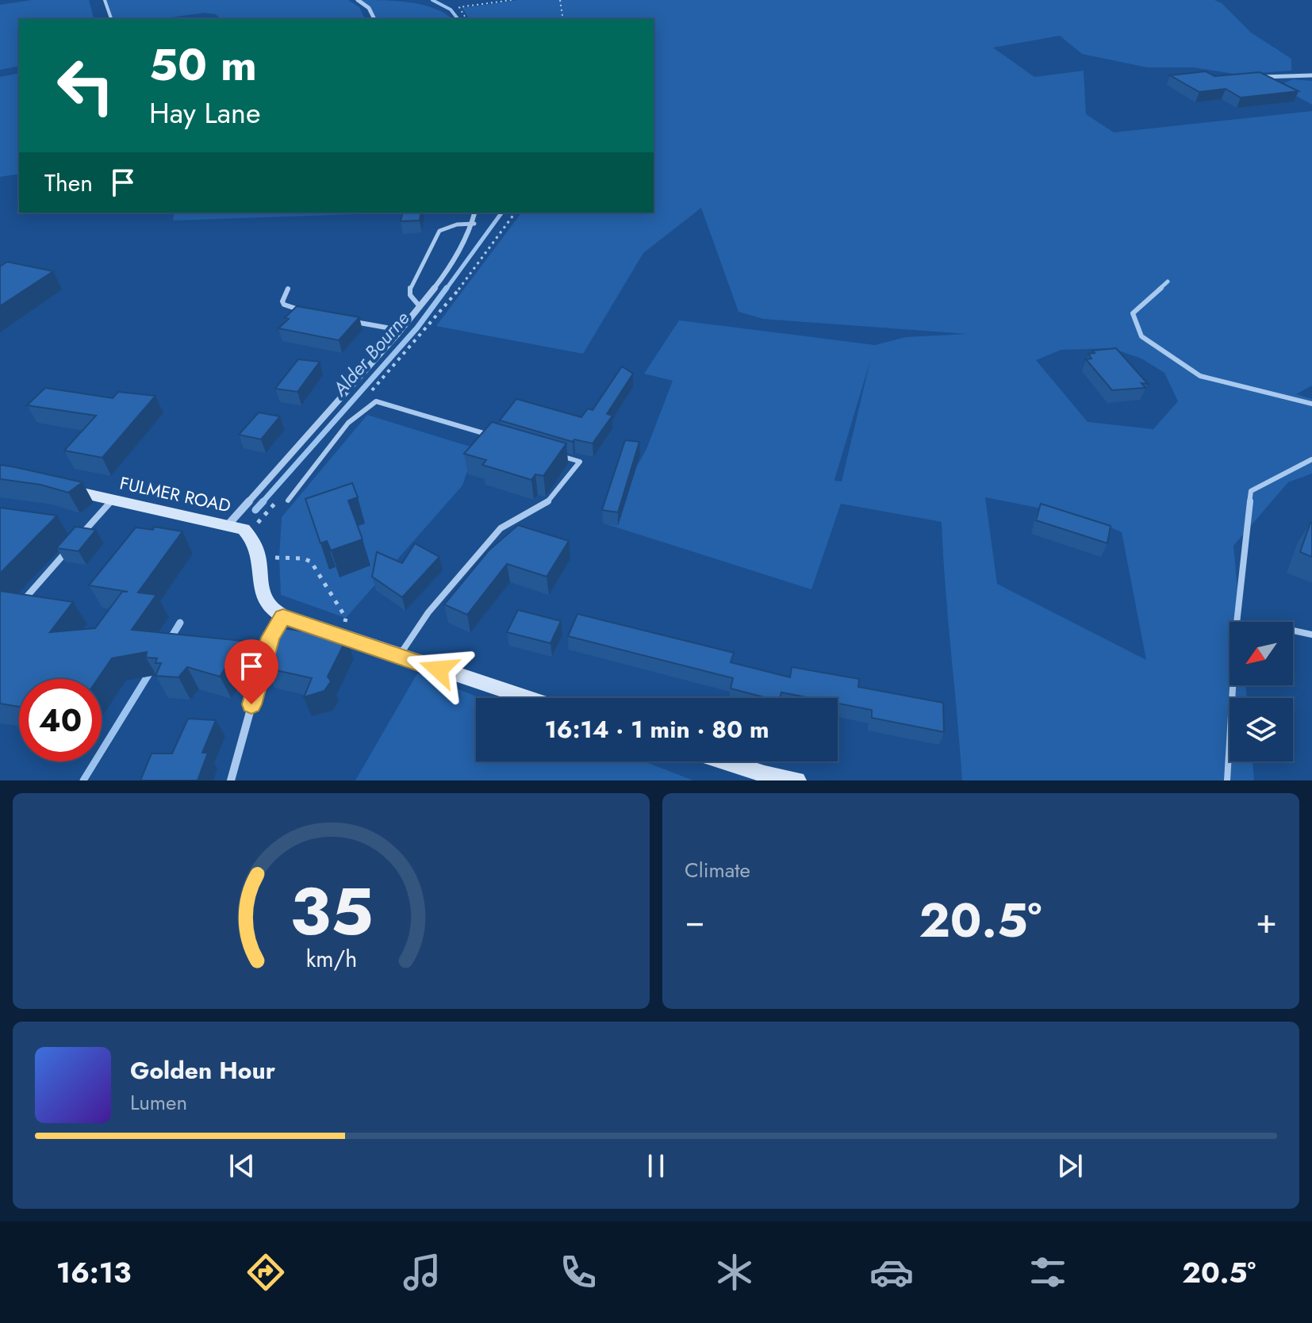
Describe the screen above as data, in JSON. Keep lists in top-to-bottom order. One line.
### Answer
{"streets":{"street":["FULMER ROAD"]},"water":["Alder Bourne"],"north":"bottom left","page":{"turn":["50 m","Hay Lane"],"then":"Then","limit":"40","trip":"16:14 · 1 min · 80 m","tile":"Climate","heat":["−","20.5°","+"],"song":["Golden Hour","Lumen"],"tabs":["16:13","20.5°"],"gauge":["35","km/h"]}}
